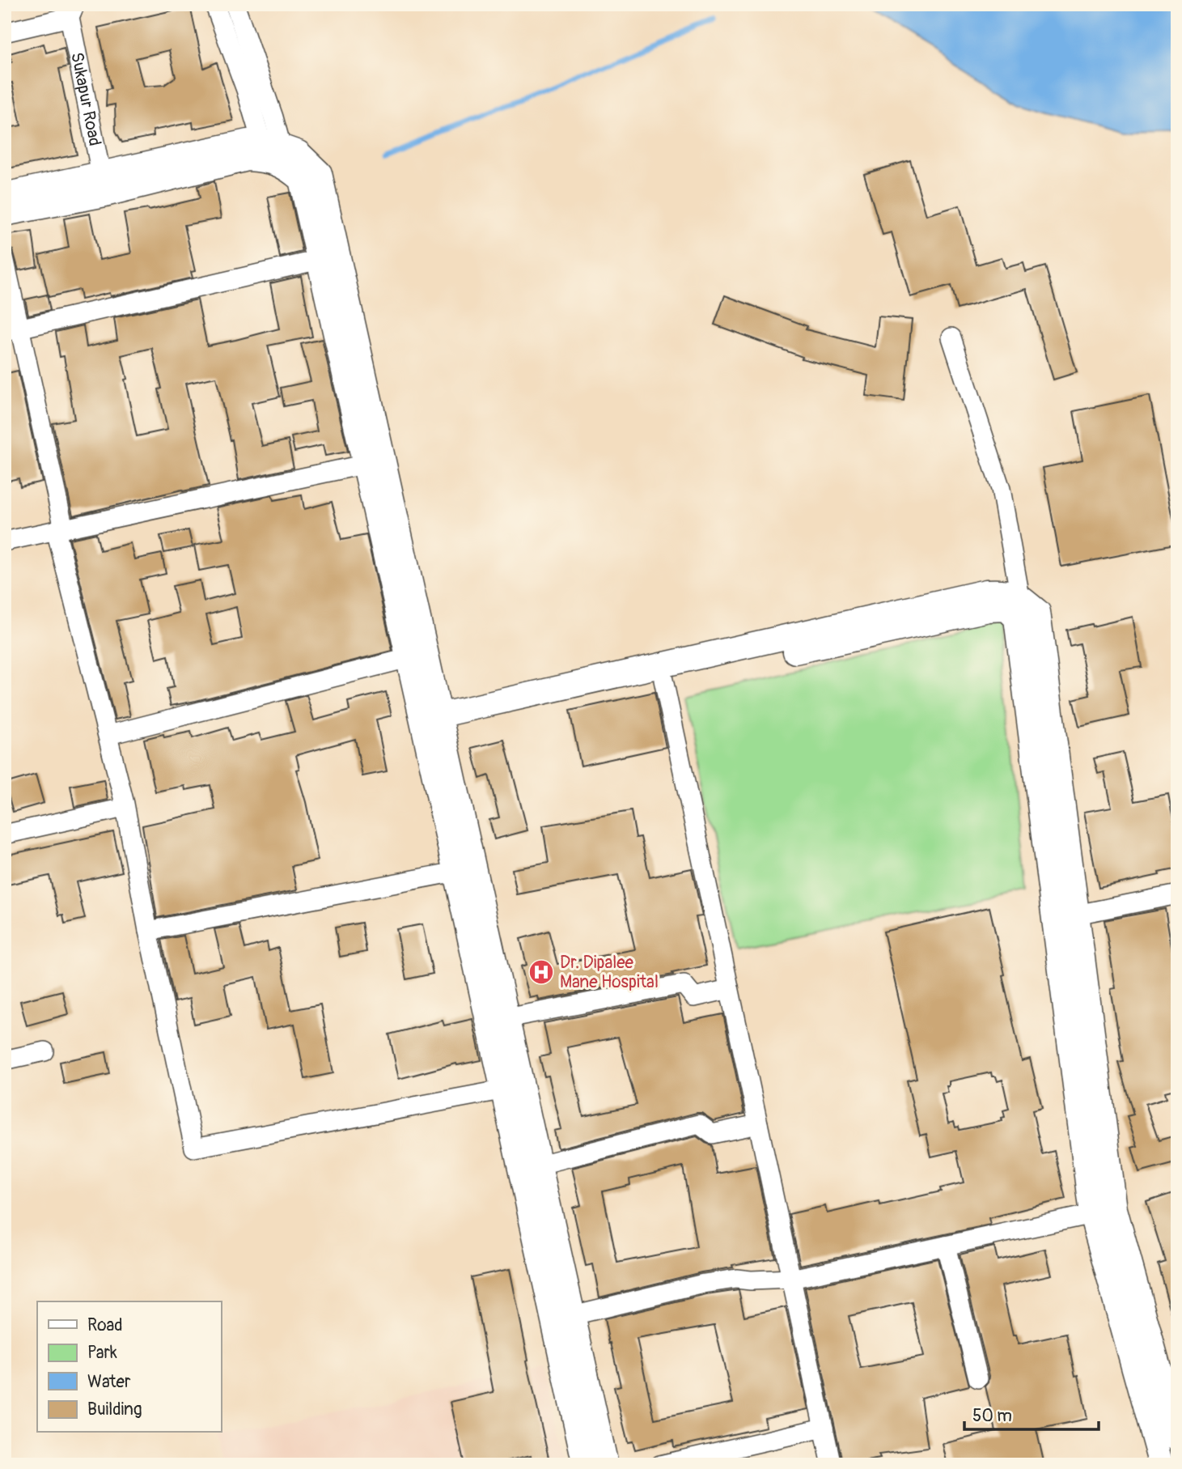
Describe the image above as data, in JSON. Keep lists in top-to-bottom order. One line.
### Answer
{"streets":{"street":["Sukapur Road"]},"places":{"hospital":["Dr. Dipalee Mane Hospital"]},"legend":["Road","Park","Water","Building"],"scale_bar":"50 m"}
